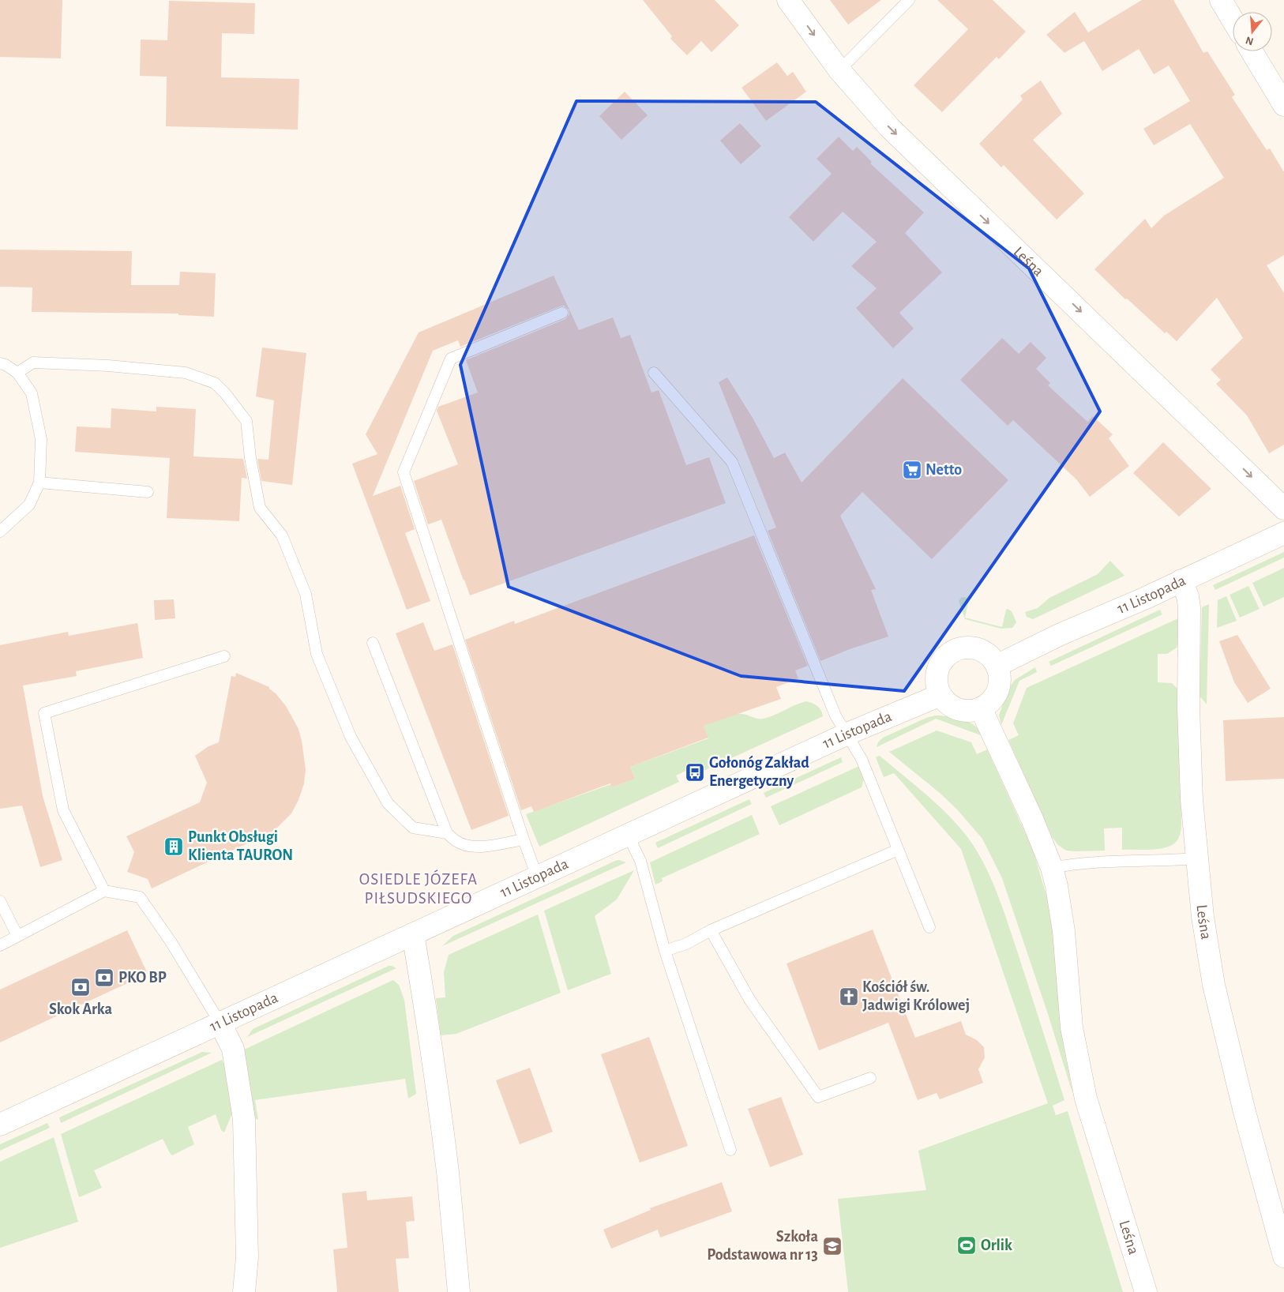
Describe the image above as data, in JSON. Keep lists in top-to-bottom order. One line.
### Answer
{"streets":{"street":["Leśna","11 Listopada"]},"crossings":[["Leśna","11 Listopada"]],"one_way":["Leśna"],"districts":["OSIEDLE JÓZEFA PIŁSUDSKIEGO"],"places":{"supermarket":["Netto"],"bus stop":["Gołonóg Zakład Energetyczny"],"building":["Punkt Obsługi Klienta TAURON"],"bank":["PKO BP","Skok Arka"],"church":["Kościół św. Jadwigi Królowej"],"sports":["Orlik"],"school or university":["Szkoła Podstawowa nr 13"]},"north":"bottom"}
